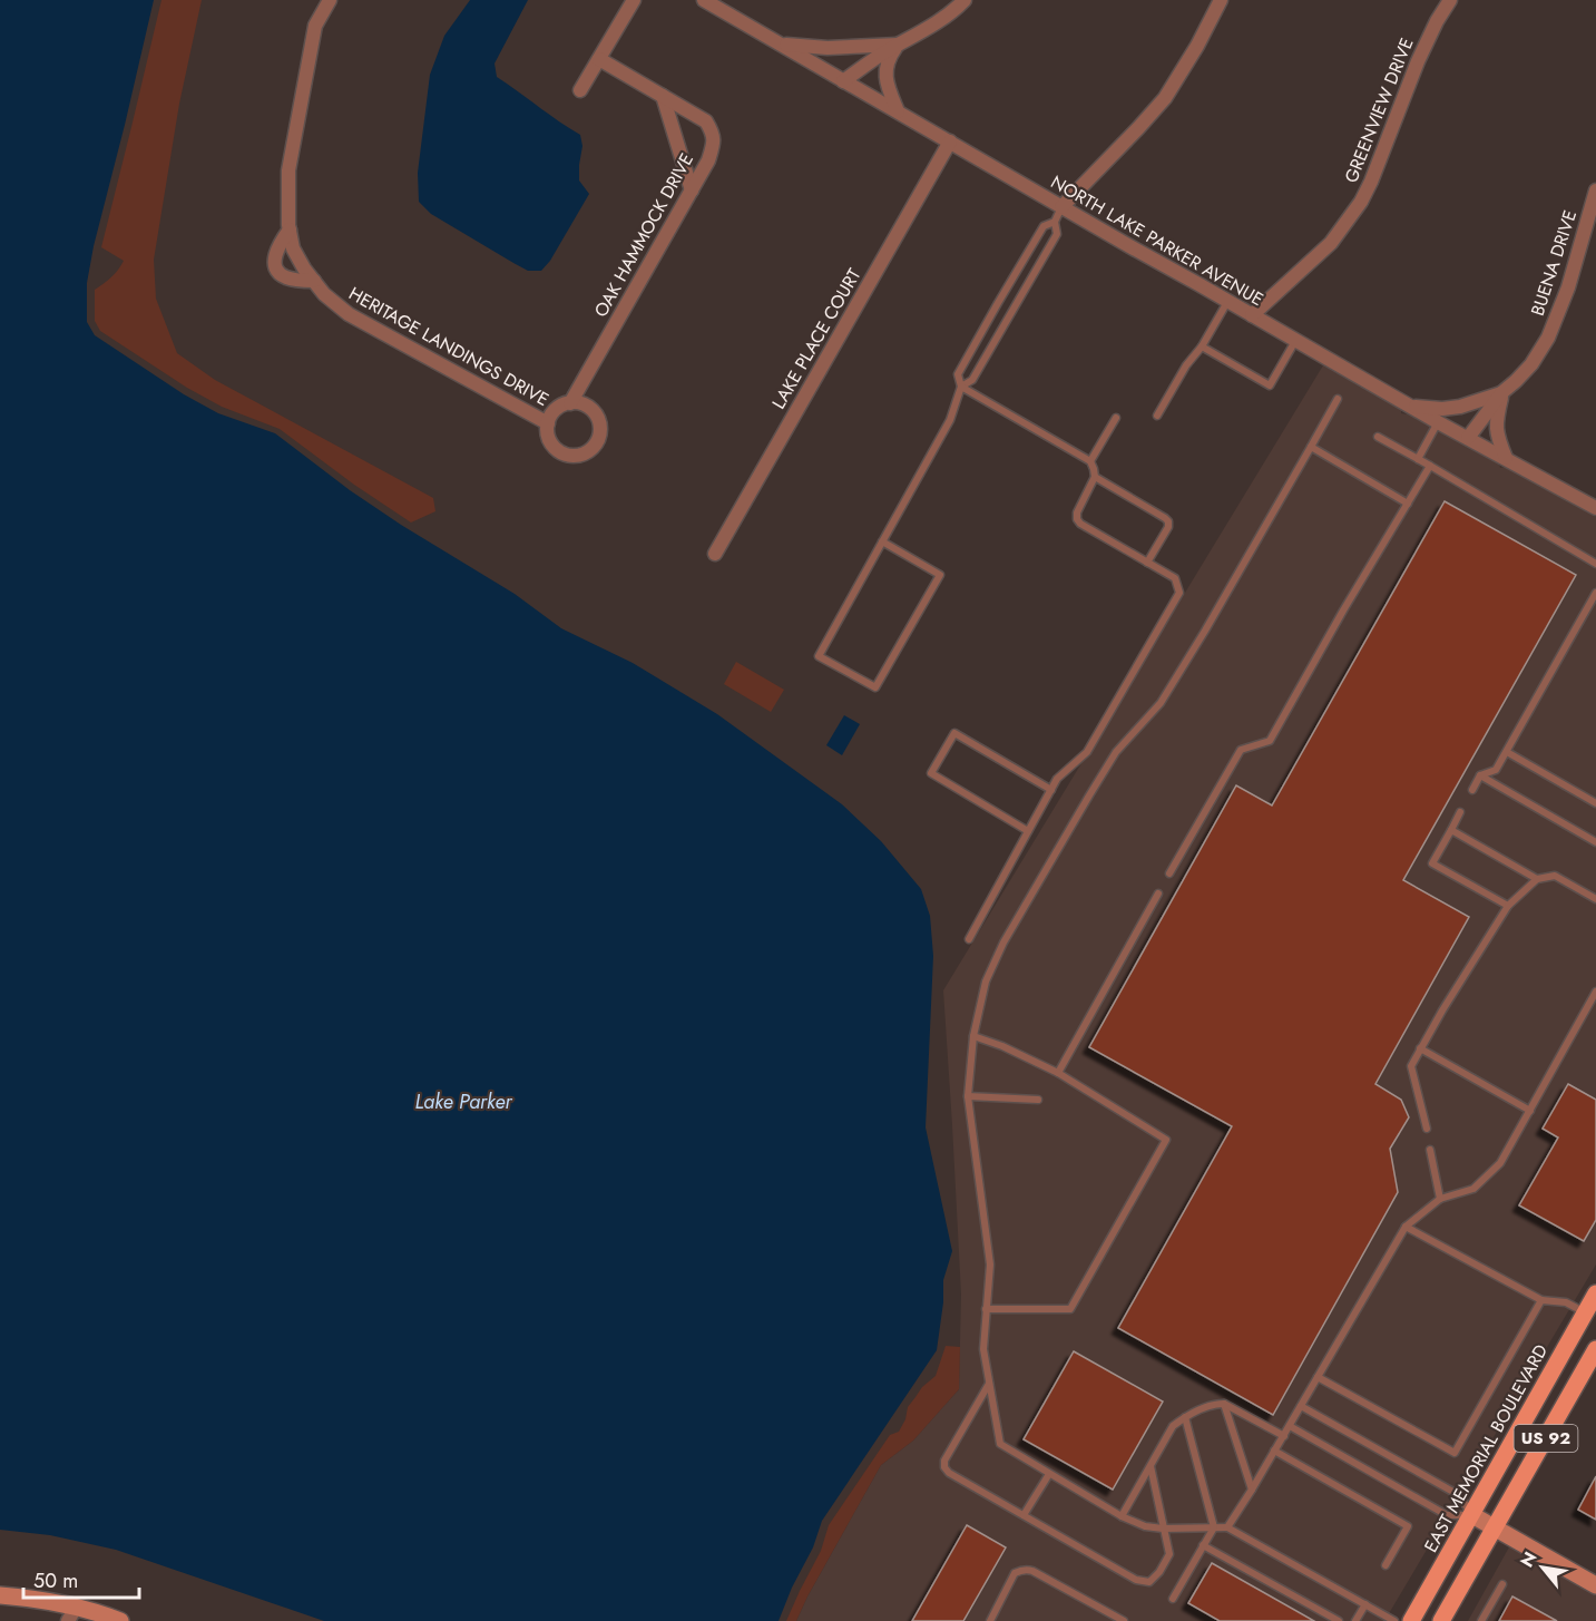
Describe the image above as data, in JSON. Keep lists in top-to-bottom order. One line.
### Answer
{"streets":{"main road":["US 92","EAST MEMORIAL BOULEVARD"],"street":["GREENVIEW DRIVE","OAK HAMMOCK DRIVE","NORTH LAKE PARKER AVENUE","BUENA DRIVE","LAKE PLACE COURT","HERITAGE LANDINGS DRIVE"]},"crossings":[["GREENVIEW DRIVE","NORTH LAKE PARKER AVENUE"],["OAK HAMMOCK DRIVE","HERITAGE LANDINGS DRIVE"],["NORTH LAKE PARKER AVENUE","BUENA DRIVE"],["NORTH LAKE PARKER AVENUE","LAKE PLACE COURT"]],"water":["Lake Parker"],"scale_bar":"50 m","north":"top left"}
